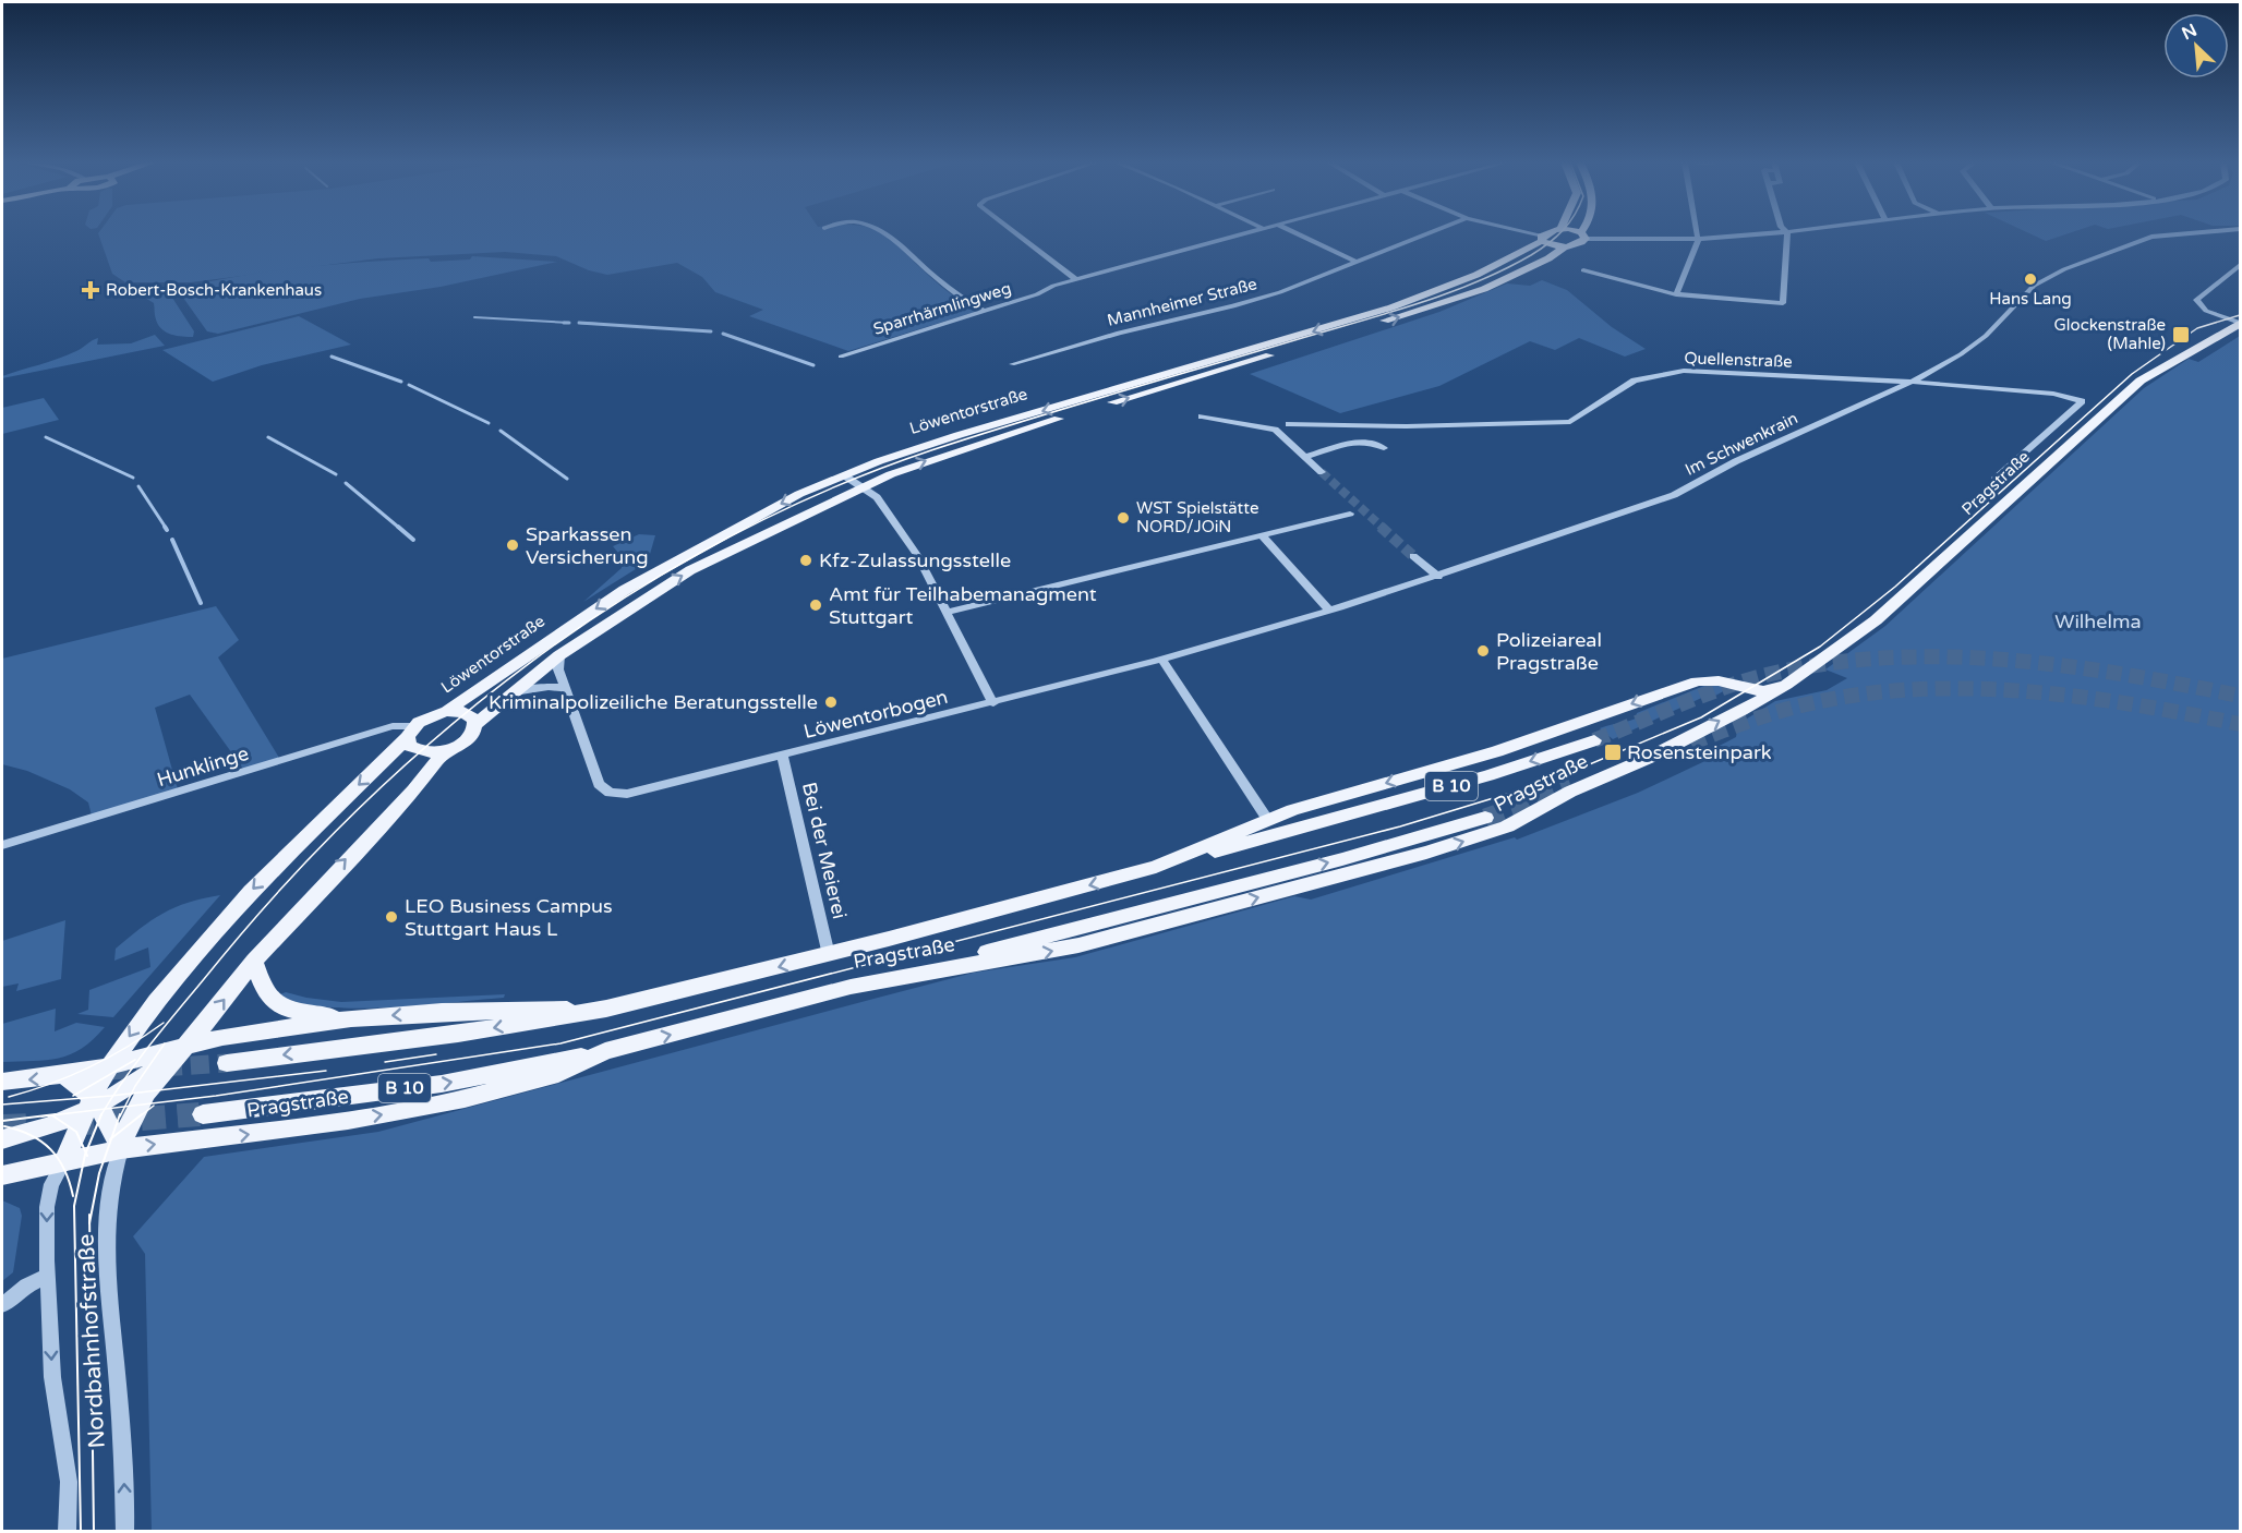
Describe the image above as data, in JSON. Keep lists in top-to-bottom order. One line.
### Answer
{"streets":{"main road":["Löwentorstraße","Pragstraße","B 10"],"street":["Mannheimer Straße","Sparrhärmlingweg","Quellenstraße","Im Schwenkrain","Löwentorbogen","Hunklinge","Bei der Meierei","Nordbahnhofstraße"]},"crossings":[["Quellenstraße","Im Schwenkrain"],["Löwentorstraße","Pragstraße"],["Löwentorstraße","Löwentorbogen"],["Löwentorstraße","Hunklinge"],["Löwentorstraße","Nordbahnhofstraße"],["Pragstraße","B 10"],["Pragstraße","Bei der Meierei"],["Pragstraße","Nordbahnhofstraße"],["Löwentorbogen","Bei der Meierei"]],"parks":["Wilhelma"],"places":{"other":["Hans Lang","WST Spielstätte NORD/JOiN","Sparkassen Versicherung","Kfz-Zulassungsstelle","Amt für Teilhabemanagment Stuttgart","Polizeiareal Pragstraße","Kriminalpolizeiliche Beratungsstelle","LEO Business Campus Stuttgart Haus L"],"health":["Robert-Bosch-Krankenhaus"],"transit":["Glockenstraße (Mahle)","Rosensteinpark"]},"north":"top left"}
